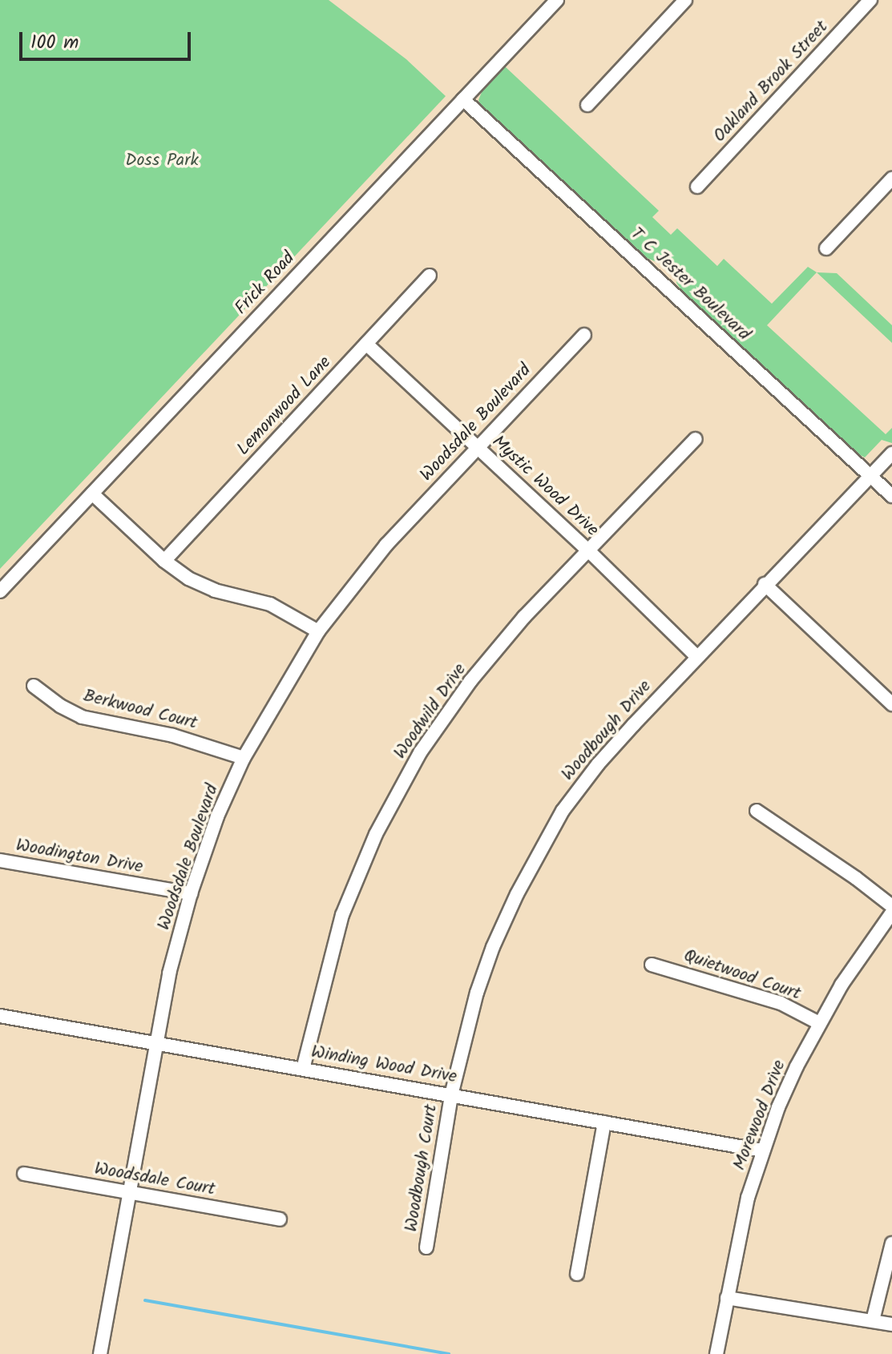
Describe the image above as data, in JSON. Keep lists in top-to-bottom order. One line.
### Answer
{"streets":{"street":["Oakland Brook Street","Frick Road","T C Jester Boulevard","Lemonwood Lane","Woodsdale Boulevard","Mystic Wood Drive","Berkwood Court","Woodwild Drive","Woodbough Drive","Woodington Drive","Quietwood Court","Winding Wood Drive","Morewood Drive","Woodbough Court","Woodsdale Court"]},"crossings":[["Frick Road","T C Jester Boulevard"],["T C Jester Boulevard","Woodbough Drive"],["Lemonwood Lane","Mystic Wood Drive"],["Woodsdale Boulevard","Mystic Wood Drive"],["Woodsdale Boulevard","Berkwood Court"],["Woodsdale Boulevard","Woodington Drive"],["Woodsdale Boulevard","Winding Wood Drive"],["Woodsdale Boulevard","Woodsdale Court"],["Mystic Wood Drive","Woodwild Drive"],["Mystic Wood Drive","Woodbough Drive"],["Woodwild Drive","Winding Wood Drive"],["Woodbough Drive","Winding Wood Drive"],["Woodbough Drive","Woodbough Court"],["Quietwood Court","Morewood Drive"],["Winding Wood Drive","Morewood Drive"],["Winding Wood Drive","Woodbough Court"]],"parks":["Doss Park"],"scale_bar":"100 m"}
